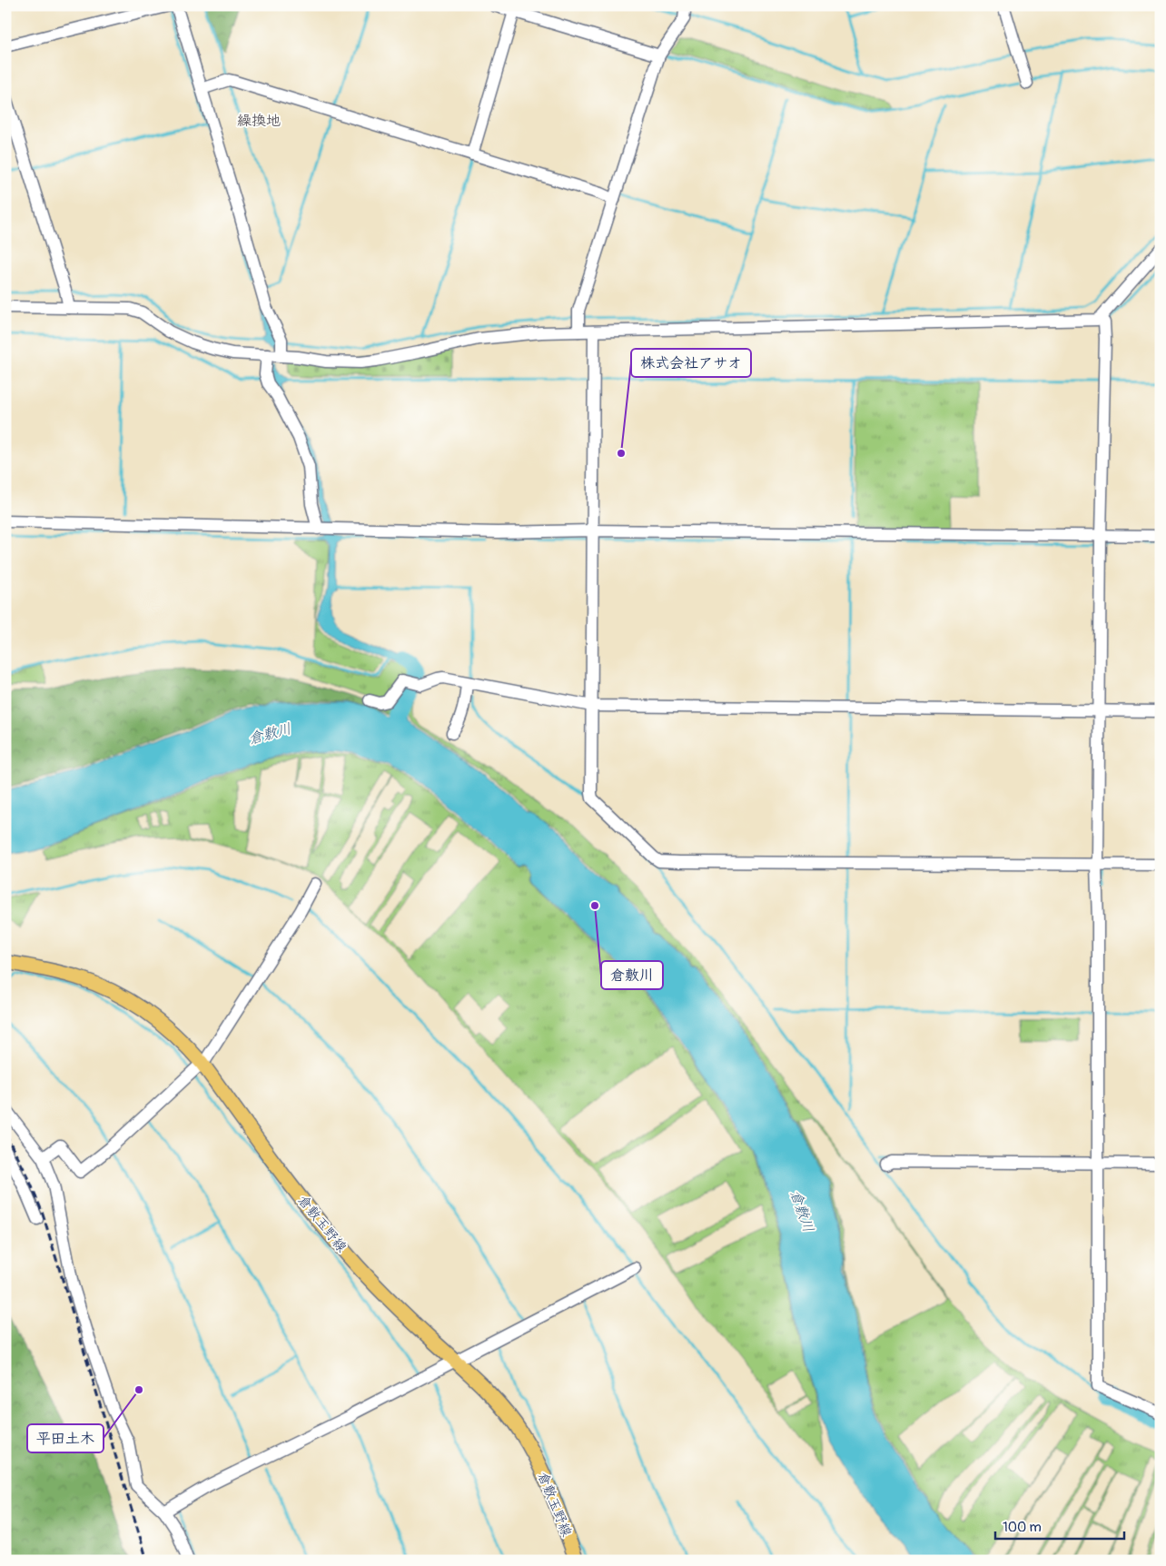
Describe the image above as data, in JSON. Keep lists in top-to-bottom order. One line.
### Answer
{"streets":{"main road":["倉敷玉野線"]},"districts":["繰換地"],"water":["倉敷川"],"places":["株式会社アサオ","倉敷川","平田土木"],"scale_bar":"100 m"}
